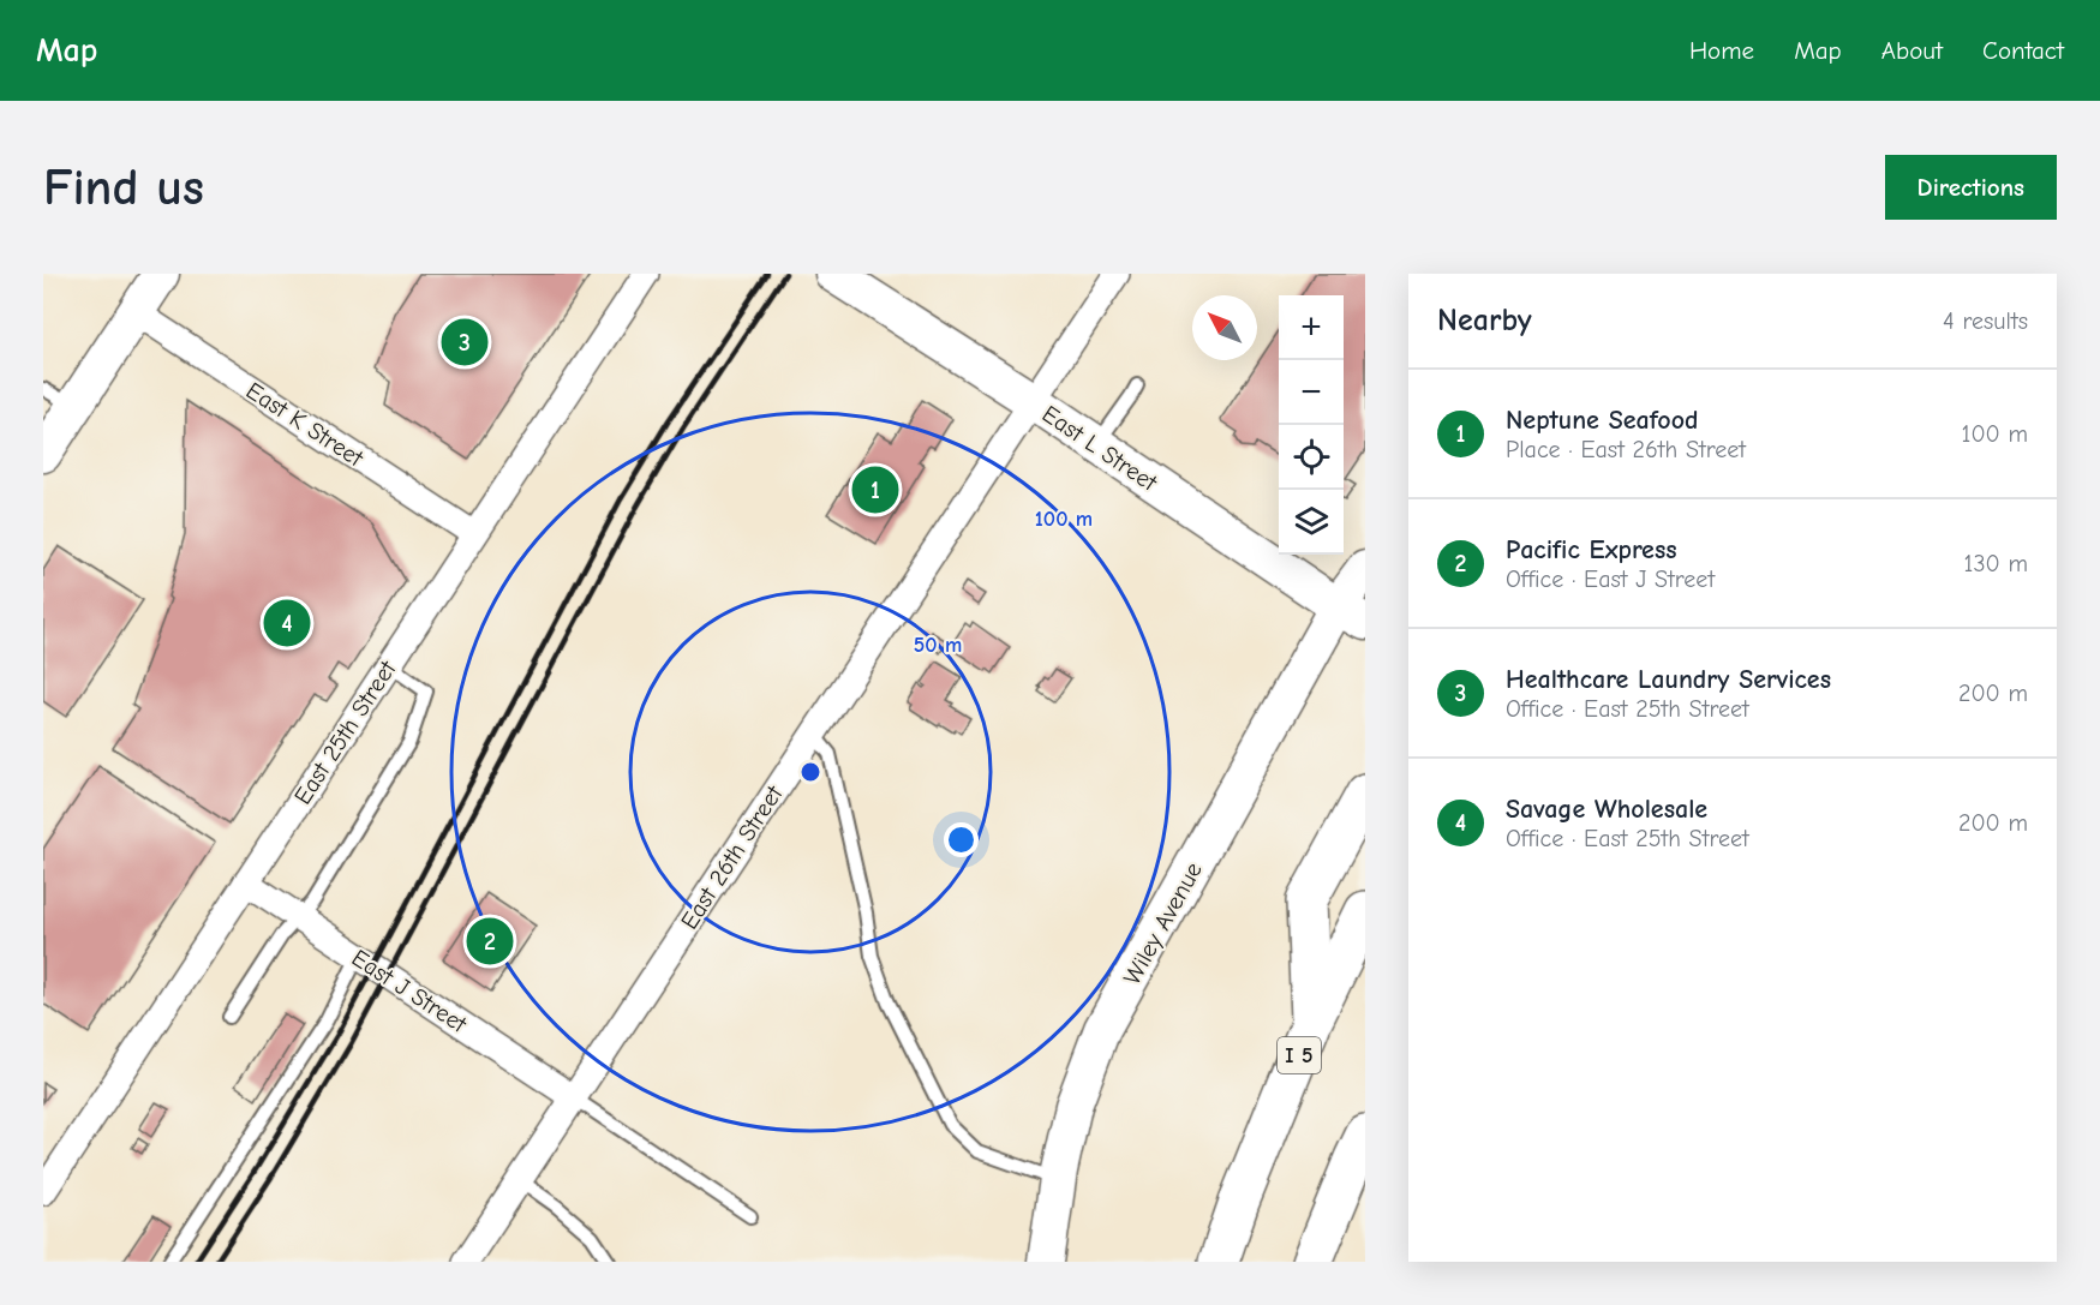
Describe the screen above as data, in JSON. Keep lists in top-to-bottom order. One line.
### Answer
{"streets":{"highway":["I 5"],"street":["East K Street","East L Street","East 25th Street","East 26th Street","Wiley Avenue","East J Street"]},"crossings":[["East K Street","East 25th Street"],["East L Street","East 26th Street"],["East L Street","Wiley Avenue"],["East 25th Street","East J Street"],["East 26th Street","East J Street"]],"north":"top left","page":{"header":"Map","nav":["Home","Map","About","Contact"],"buttons":"Directions","title":"Find us","heading":["Nearby","4 results"],"map_buttons":["+","−"],"pins":["3","1","4","2"],"list":[{"mark":"1","name":"Neptune Seafood","note":"Place · East 26th Street","value":"100 m"},{"mark":"2","name":"Pacific Express","note":"Office · East J Street","value":"130 m"},{"mark":"3","name":"Healthcare Laundry Services","note":"Office · East 25th Street","value":"200 m"},{"mark":"4","name":"Savage Wholesale","note":"Office · East 25th Street","value":"200 m"}]},"rings":["100 m","50 m"]}
